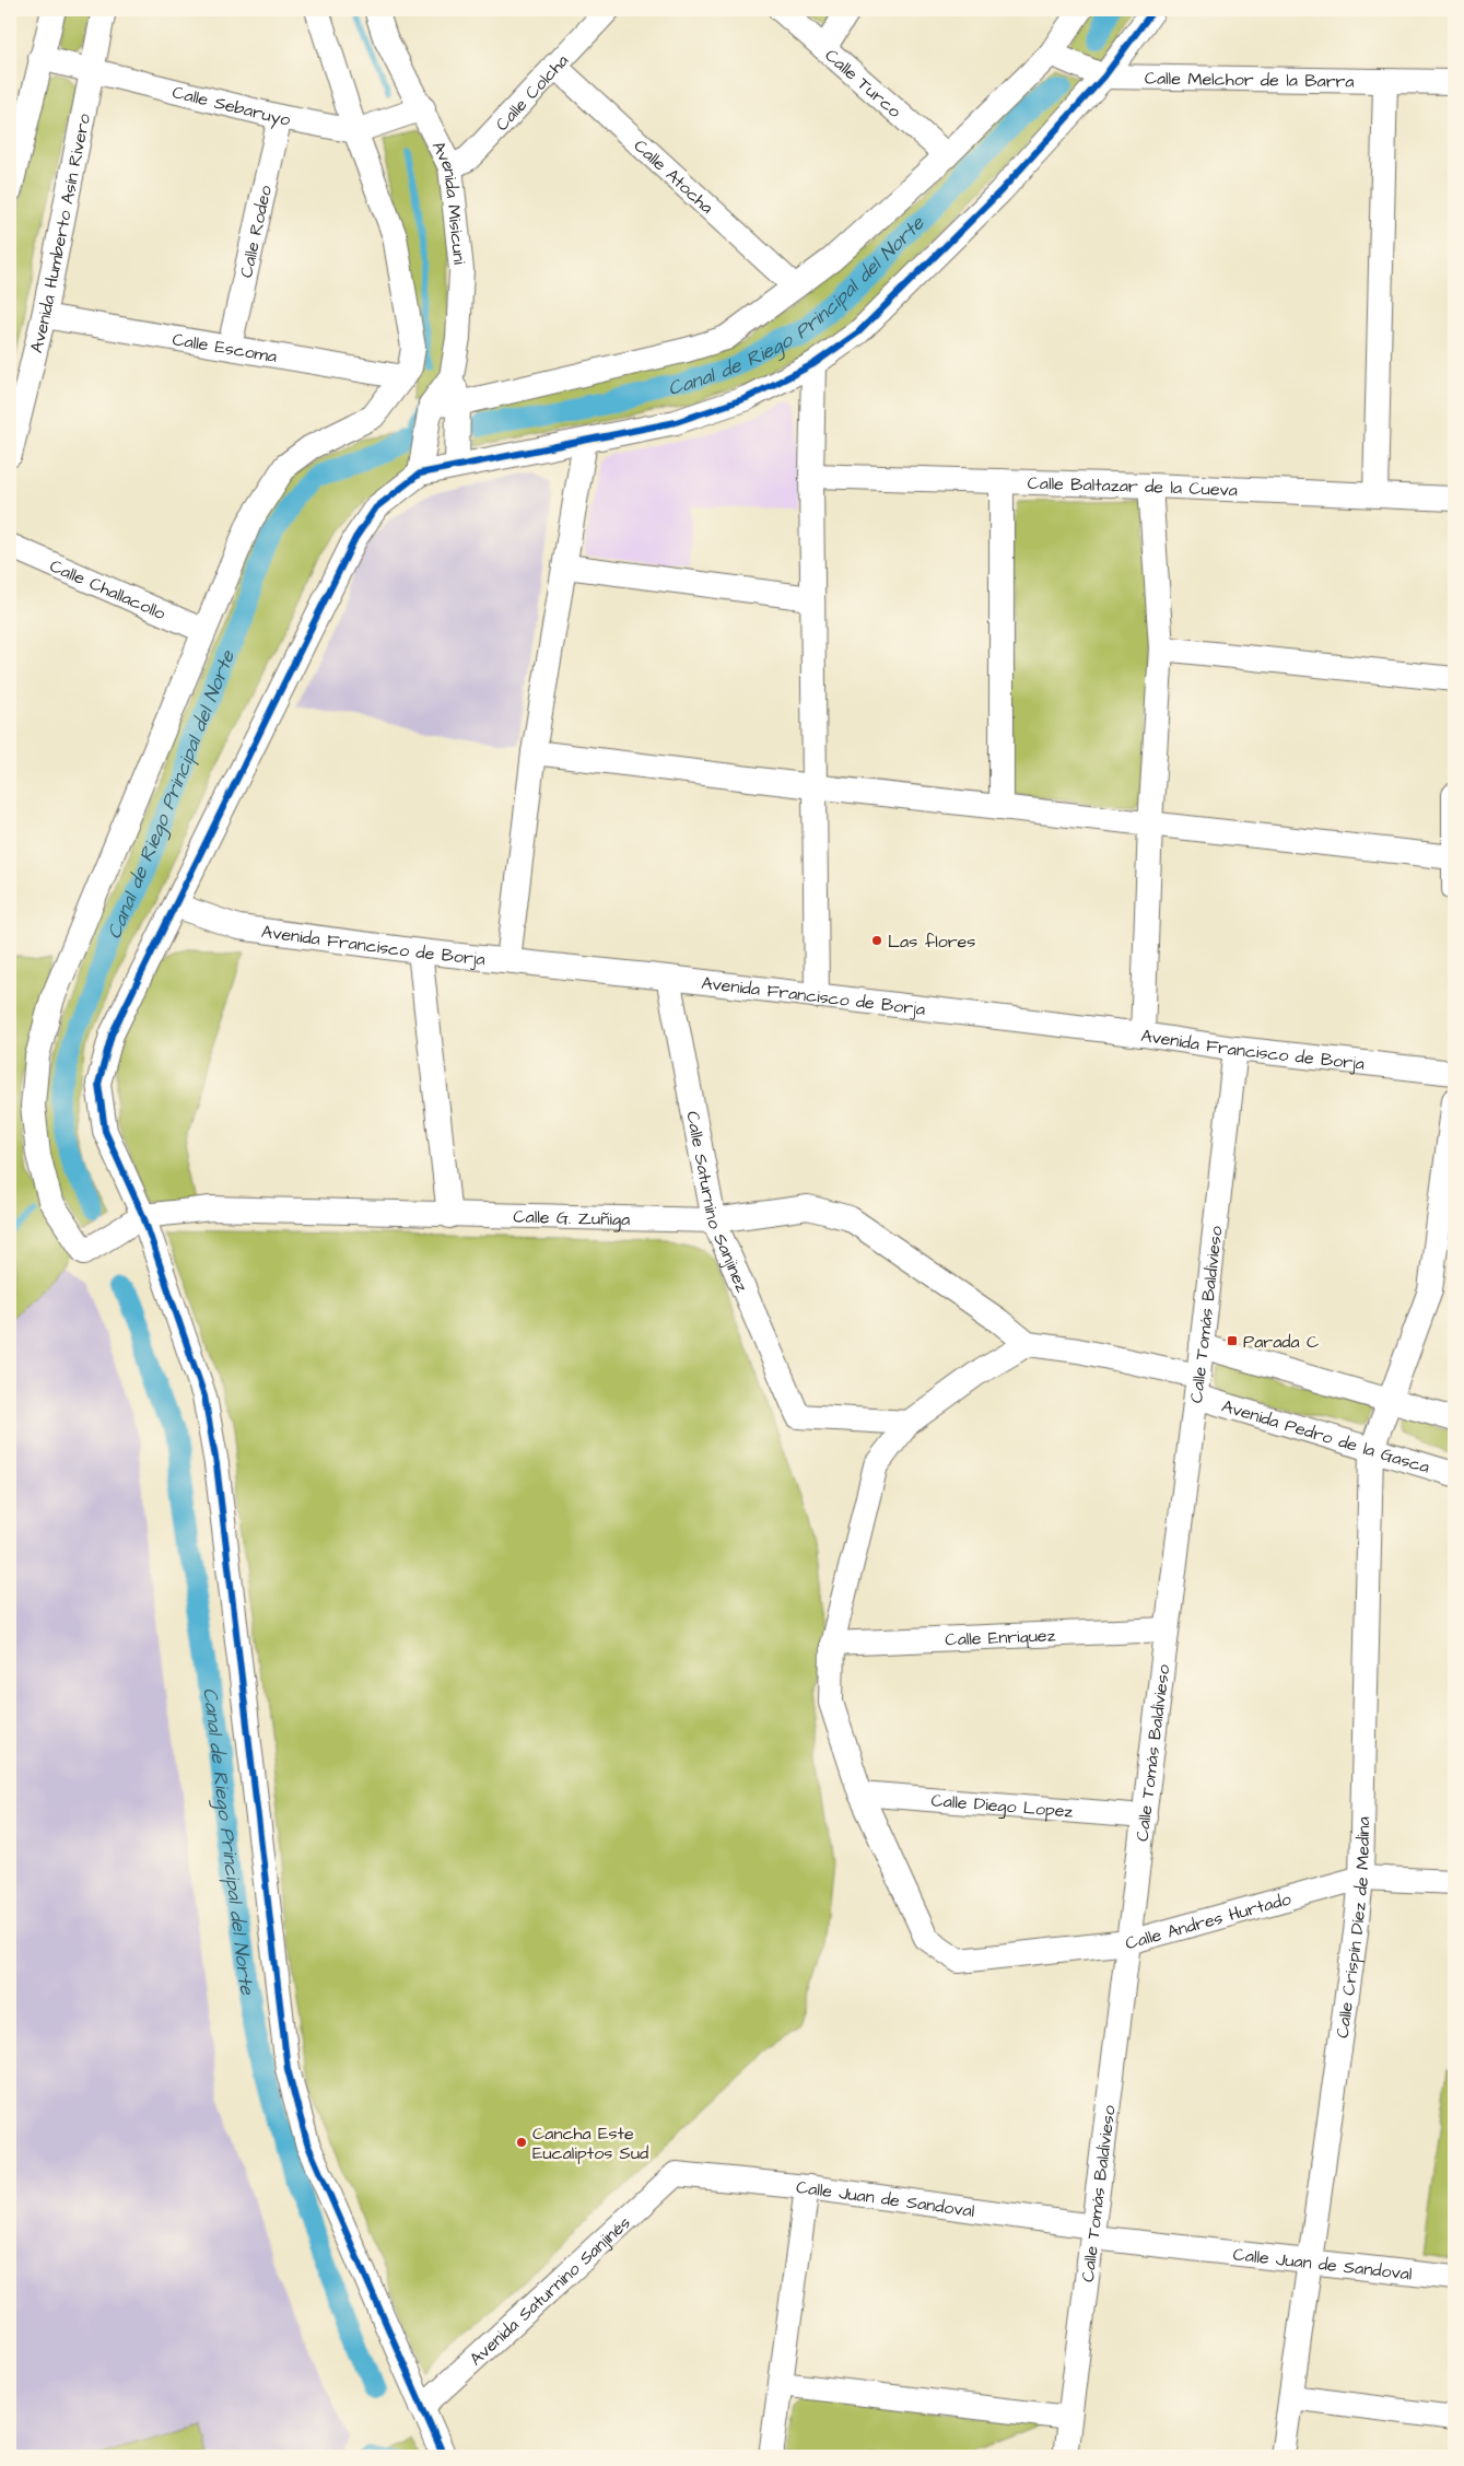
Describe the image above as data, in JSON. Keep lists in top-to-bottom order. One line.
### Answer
{"streets":{"street":["Calle Melchor de la Barra","Calle Turco","Calle Colcha","Calle Sebaruyo","Calle Atocha","Avenida Misicuni","Calle Rodeo","Avenida Humberto Asín Rivero","Calle Escoma","Calle Baltazar de la Cueva","Calle Challacollo","Avenida Francisco de Borja","Calle Saturnino Sanjinez","Calle G. Zuñiga","Calle Tomás Baldivieso","Avenida Pedro de la Gasca","Calle Enriquez","Calle Diego Lopez","Calle Andres Hurtado","Calle Crispín Díez de Medina","Calle Juan de Sandoval","Avenida Saturnino Sanjinés"]},"crossings":[["Calle Colcha","Calle Atocha"],["Calle Colcha","Avenida Misicuni"],["Calle Sebaruyo","Avenida Misicuni"],["Calle Sebaruyo","Calle Rodeo"],["Calle Sebaruyo","Avenida Humberto Asín Rivero"],["Calle Rodeo","Calle Escoma"],["Avenida Humberto Asín Rivero","Calle Escoma"],["Calle Challacollo","Calle G. Zuñiga"],["Avenida Francisco de Borja","Calle Saturnino Sanjinez"],["Avenida Francisco de Borja","Calle Tomás Baldivieso"],["Calle Saturnino Sanjinez","Calle G. Zuñiga"],["Calle G. Zuñiga","Avenida Pedro de la Gasca"],["Calle Tomás Baldivieso","Avenida Pedro de la Gasca"],["Calle Tomás Baldivieso","Calle Enriquez"],["Calle Tomás Baldivieso","Calle Diego Lopez"],["Calle Tomás Baldivieso","Calle Andres Hurtado"],["Calle Tomás Baldivieso","Calle Juan de Sandoval"],["Avenida Pedro de la Gasca","Calle Crispín Díez de Medina"],["Calle Diego Lopez","Calle Andres Hurtado"],["Calle Andres Hurtado","Calle Crispín Díez de Medina"],["Calle Crispín Díez de Medina","Calle Juan de Sandoval"],["Calle Juan de Sandoval","Avenida Saturnino Sanjinés"]],"water":["Canal de Riego Principal del Norte"],"places":{"other":["Las flores","Cancha Este Eucaliptos Sud"],"transit":["Parada C"]}}
